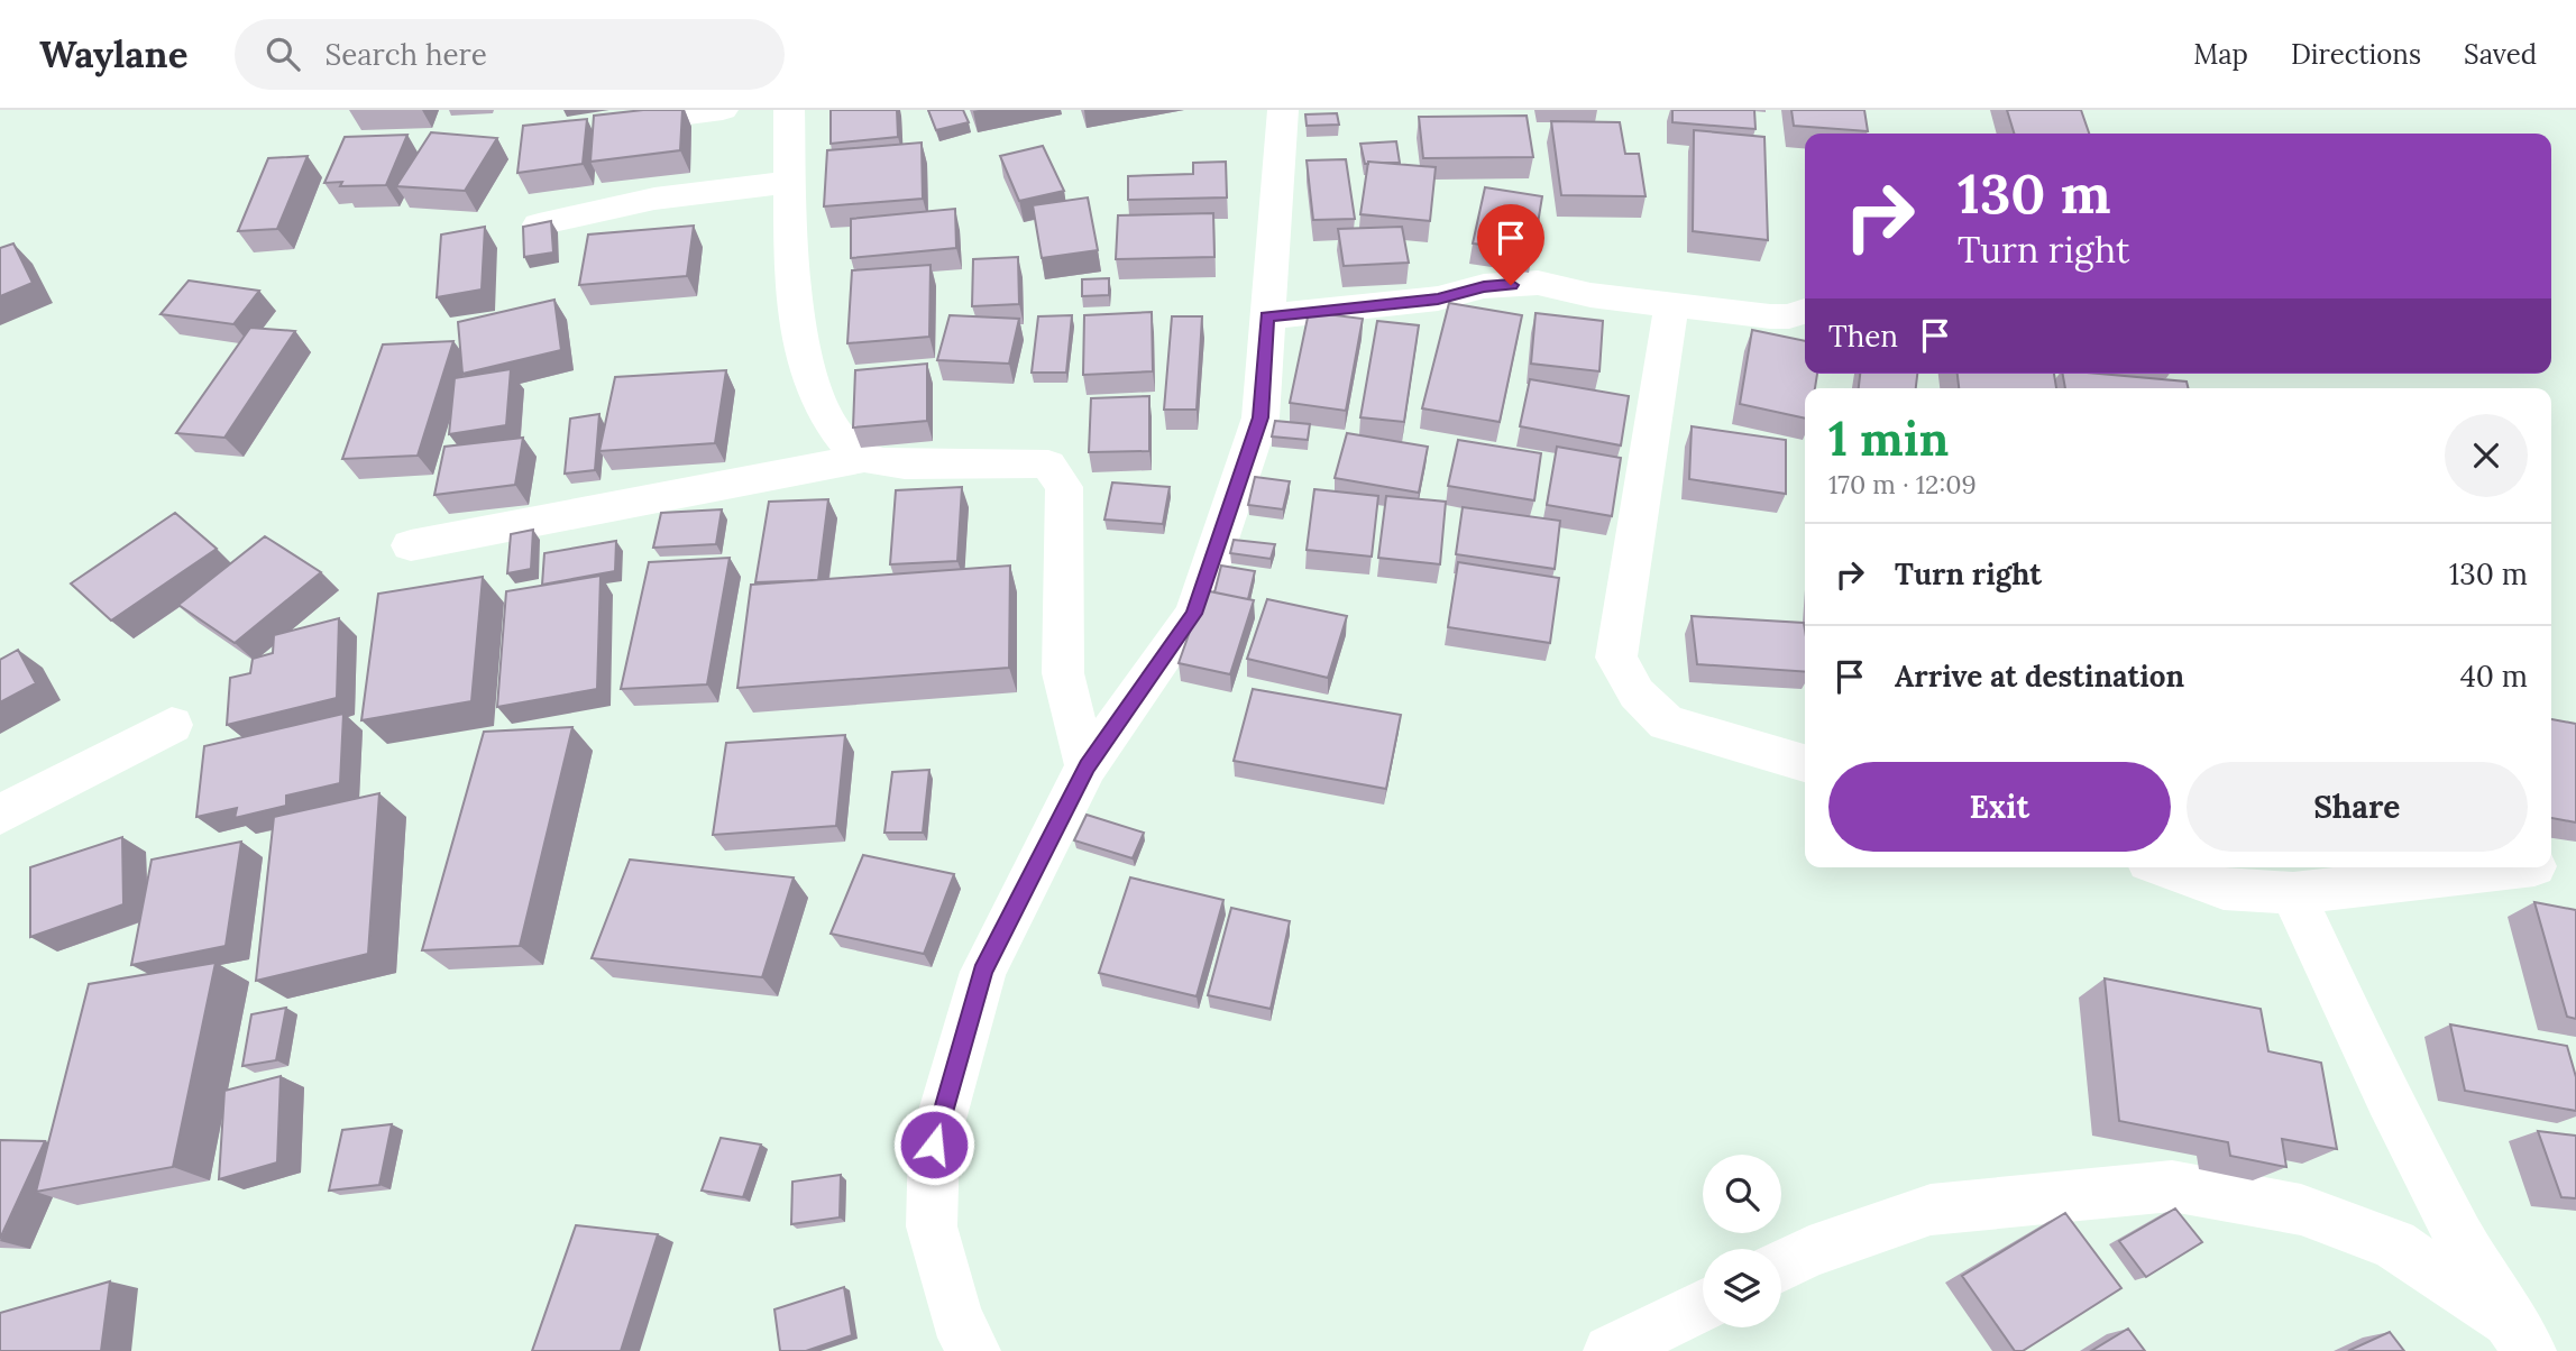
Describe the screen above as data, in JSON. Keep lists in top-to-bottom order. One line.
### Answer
{"page":{"header":"Waylane","search":"Search here","nav":["Map","Directions","Saved"],"turn":["130 m","Turn right"],"then":"Then","heading":["1 min","170 m · 12:09"],"list":[{"name":"Turn right","value":"130 m"},{"name":"Arrive at destination","value":"40 m"}],"buttons":["Exit","Share"]}}
